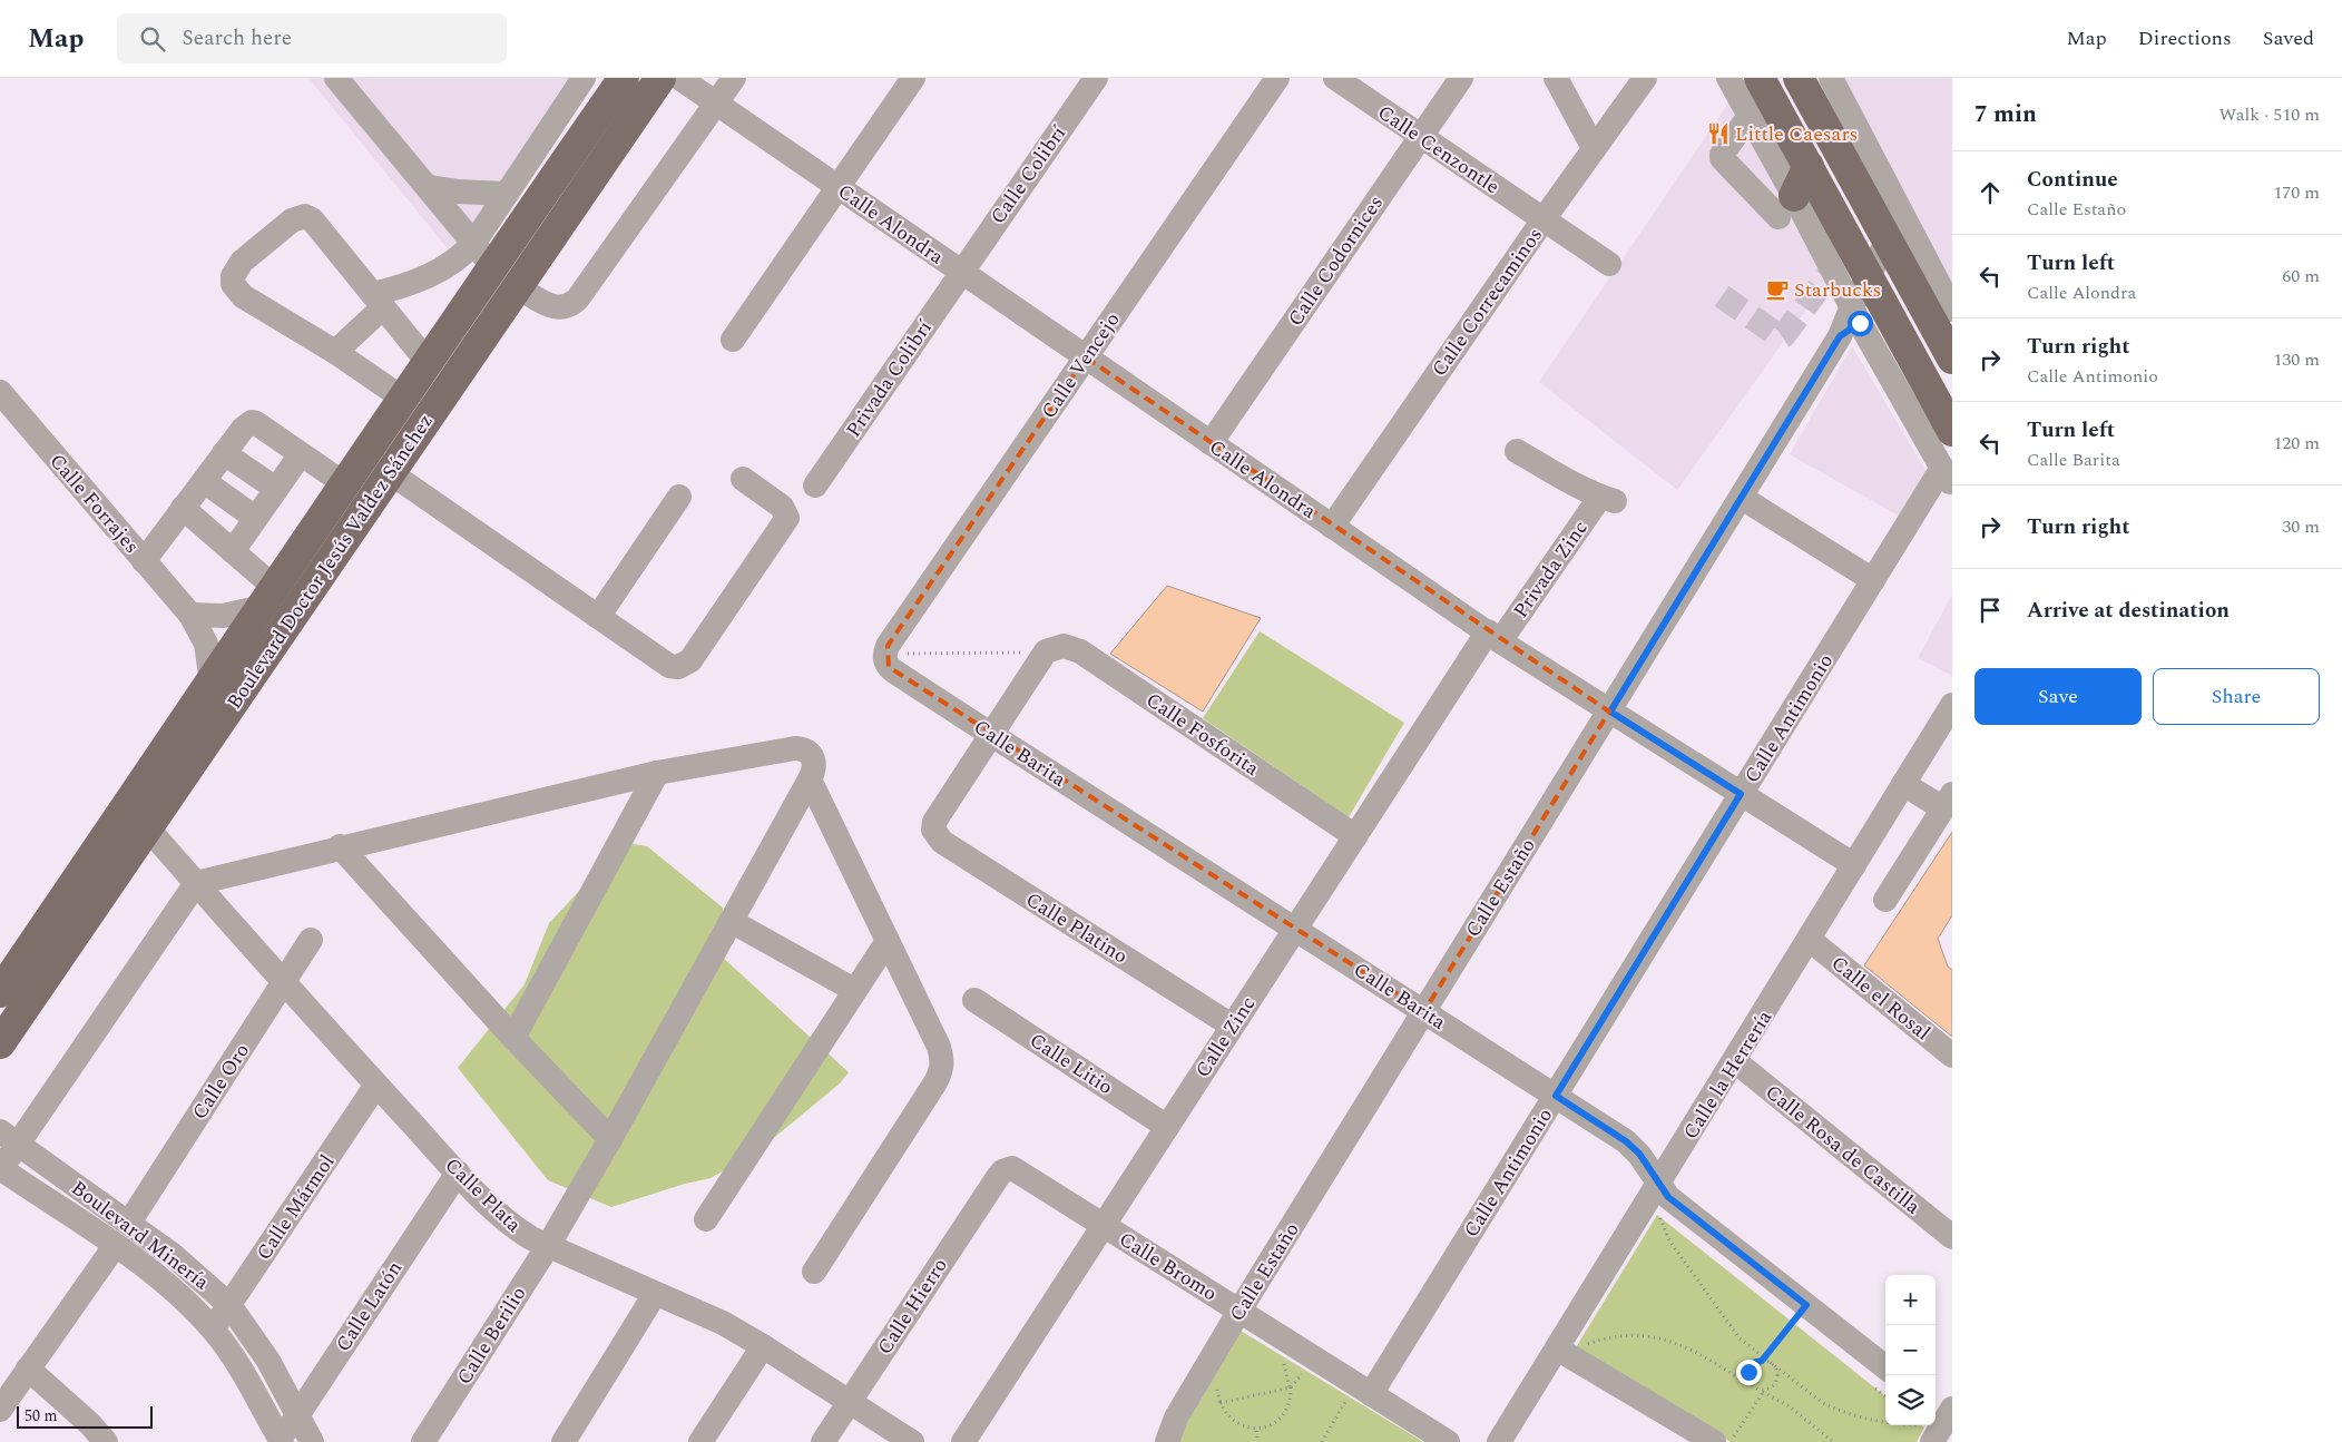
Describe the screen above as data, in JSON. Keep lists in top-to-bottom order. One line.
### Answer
{"streets":{"main road":["Boulevard Doctor Jesús Valdez Sánchez"],"street":["Calle Cenzontle","Calle Colibrí","Calle Alondra","Calle Codornices","Calle Correcaminos","Calle Vencejo","Privada Colibrí","Calle Forrajes","Privada Zinc","Calle Antimonio","Calle Fosforita","Calle Barita","Calle Estaño","Calle Platino","Calle el Rosal","Calle Zinc","Calle Litio","Calle la Herrería","Calle Oro","Calle Rosa de Castilla","Calle Plata","Calle Mármol","Boulevard Minería","Calle Bromo","Calle Latón","Calle Hierro","Calle Berilio"]},"crossings":[["Calle Cenzontle","Calle Codornices"],["Calle Cenzontle","Calle Correcaminos"],["Calle Colibrí","Calle Alondra"],["Calle Colibrí","Privada Colibrí"],["Calle Alondra","Calle Codornices"],["Calle Alondra","Calle Correcaminos"],["Calle Alondra","Calle Vencejo"],["Calle Alondra","Privada Colibrí"],["Calle Alondra","Privada Zinc"],["Calle Alondra","Calle Antimonio"],["Calle Alondra","Calle Estaño"],["Calle Alondra","Calle Zinc"],["Calle Alondra","Calle la Herrería"],["Calle Vencejo","Calle Barita"],["Calle Forrajes","Boulevard Doctor Jesús Valdez Sánchez"],["Boulevard Doctor Jesús Valdez Sánchez","Calle Plata"],["Privada Zinc","Calle Zinc"],["Calle Antimonio","Calle Barita"],["Calle Antimonio","Calle Bromo"],["Calle Fosforita","Calle Zinc"],["Calle Barita","Calle Estaño"],["Calle Barita","Calle Platino"],["Calle Barita","Calle Zinc"],["Calle Barita","Calle la Herrería"],["Calle Estaño","Calle Bromo"],["Calle Platino","Calle Zinc"],["Calle el Rosal","Calle la Herrería"],["Calle Zinc","Calle Litio"],["Calle Zinc","Calle Bromo"],["Calle la Herrería","Calle Rosa de Castilla"],["Calle Oro","Calle Plata"],["Calle Oro","Boulevard Minería"],["Calle Plata","Calle Mármol"],["Calle Plata","Calle Latón"],["Calle Plata","Calle Hierro"],["Calle Plata","Calle Berilio"],["Calle Mármol","Boulevard Minería"],["Boulevard Minería","Calle Latón"],["Calle Bromo","Calle Hierro"]],"places":{"restaurant":["Little Caesars"],"cafe":["Starbucks"]},"scale_bar":"50 m","page":{"header":"Map","search":"Search here","nav":["Map","Directions","Saved"],"heading":["7 min","Walk · 510 m"],"list":[["Continue","Calle Estaño","170 m"],["Turn left","Calle Alondra","60 m"],["Turn right","Calle Antimonio","130 m"],["Turn left","Calle Barita","120 m"],["Turn right","30 m"],"Arrive at destination"],"buttons":["Save","Share"],"map_buttons":["+","−"],"scale":"50 m"}}
